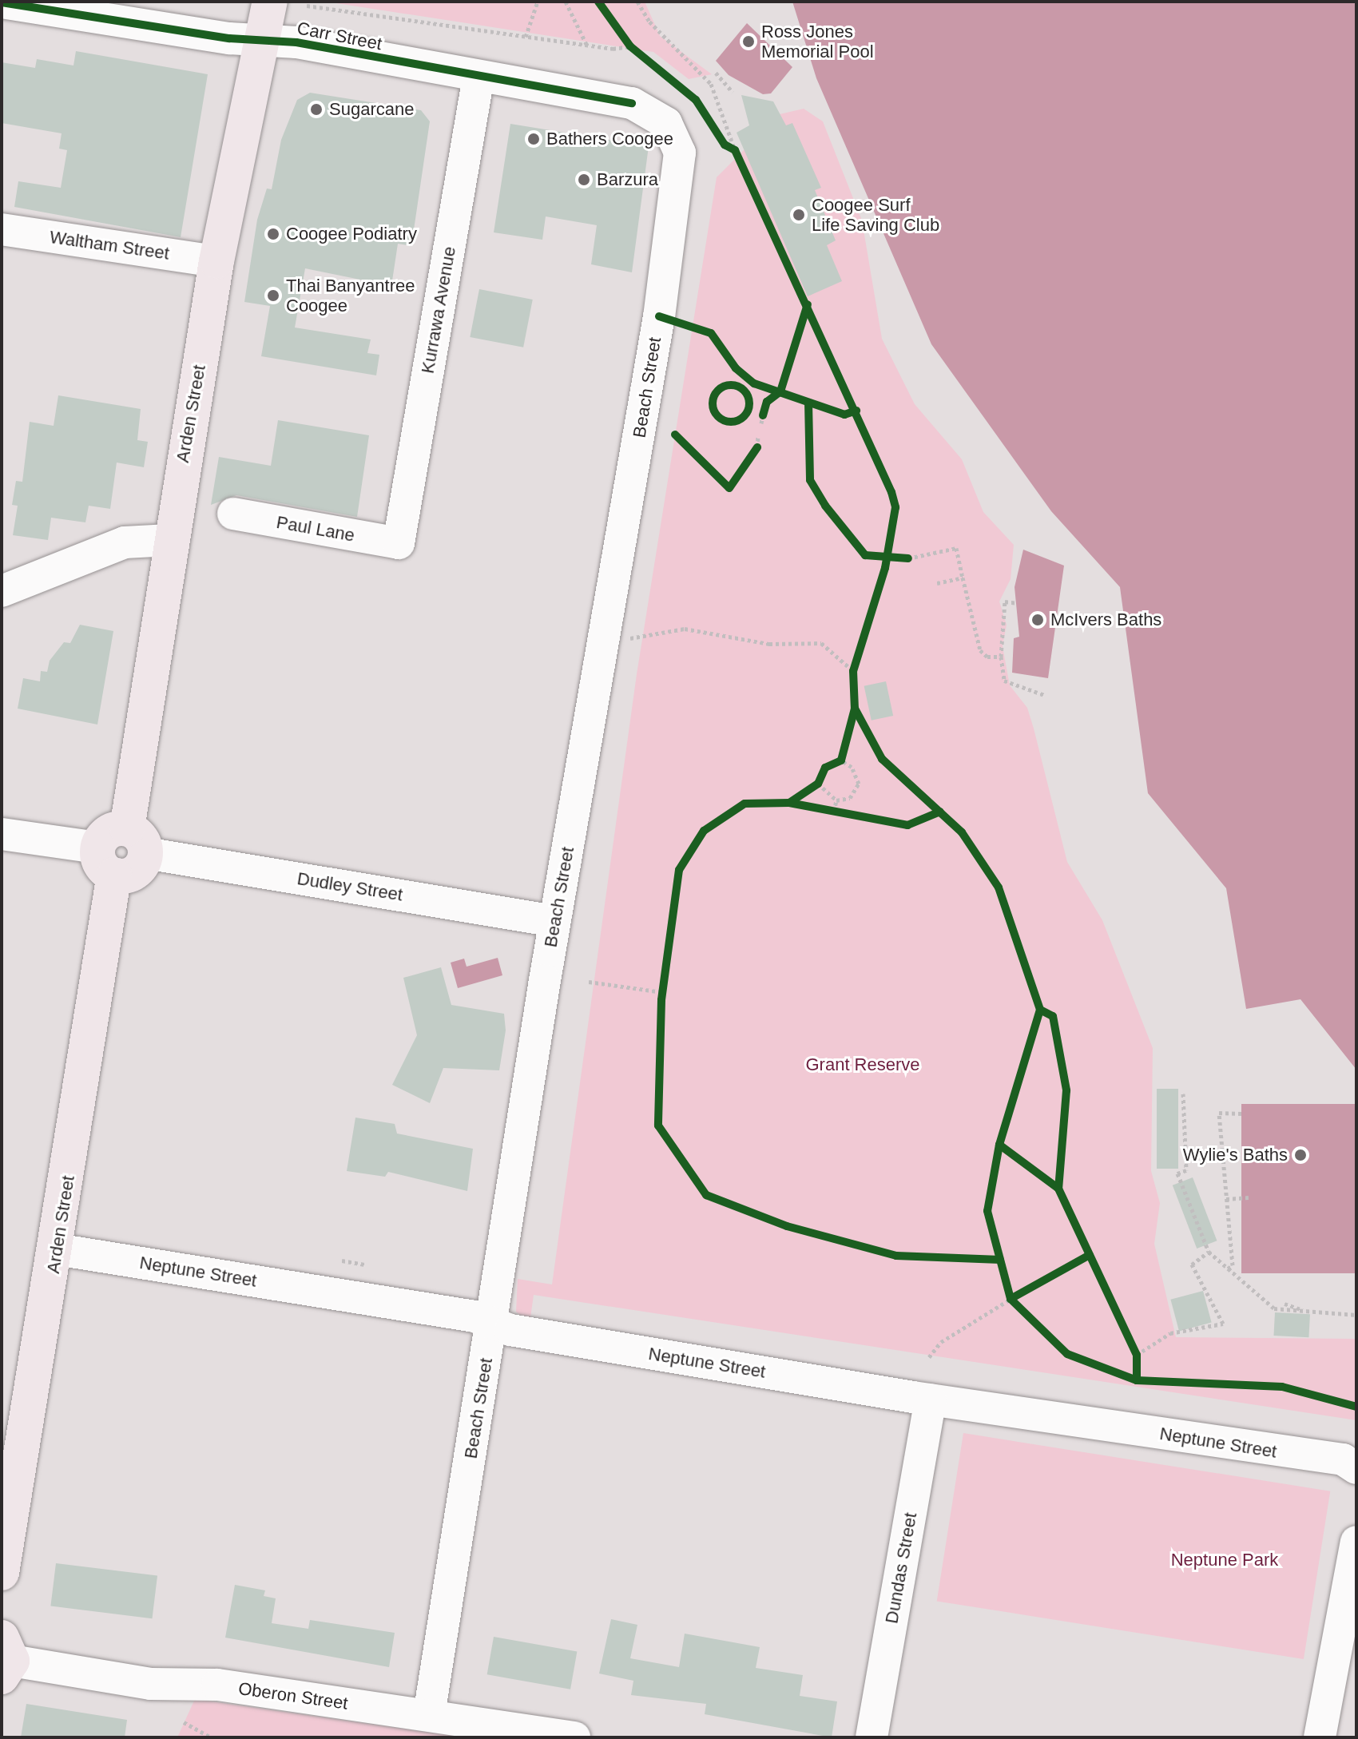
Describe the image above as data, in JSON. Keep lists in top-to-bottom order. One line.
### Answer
{"streets":{"main road":["Arden Street"],"street":["Carr Street","Waltham Street","Kurrawa Avenue","Beach Street","Paul Lane","Dudley Street","Neptune Street","Dundas Street","Oberon Street"]},"crossings":[["Carr Street","Kurrawa Avenue"],["Carr Street","Beach Street"],["Carr Street","Arden Street"],["Waltham Street","Arden Street"],["Kurrawa Avenue","Paul Lane"],["Beach Street","Dudley Street"],["Beach Street","Neptune Street"],["Beach Street","Oberon Street"],["Arden Street","Dudley Street"],["Arden Street","Neptune Street"],["Neptune Street","Dundas Street"]],"parks":["Grant Reserve","Neptune Park"],"places":["Ross Jones Memorial Pool","Sugarcane","Bathers Coogee","Barzura","Coogee Surf Life Saving Club","Coogee Podiatry","Thai Banyantree Coogee","McIvers Baths","Wylie's Baths"]}
